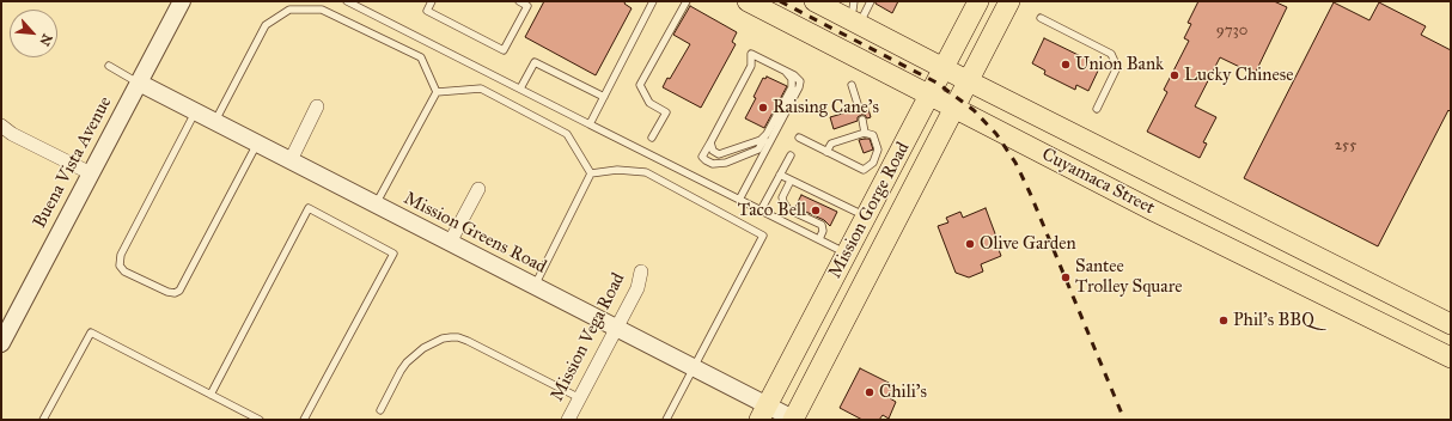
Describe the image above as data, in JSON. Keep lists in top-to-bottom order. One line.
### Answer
{"streets":{"main road":["Cuyamaca Street","Mission Gorge Road"],"street":["Buena Vista Avenue","Mission Greens Road","Mission Vega Road"]},"crossings":[["Buena Vista Avenue","Mission Greens Road"],["Cuyamaca Street","Mission Gorge Road"],["Mission Gorge Road","Mission Greens Road"],["Mission Greens Road","Mission Vega Road"]],"places":["Union Bank","Lucky Chinese","Raising Cane's","Taco Bell","Olive Garden","Santee Trolley Square","Phil's BBQ","Chili's"],"house_numbers":["9730","255"],"north":"bottom right"}
